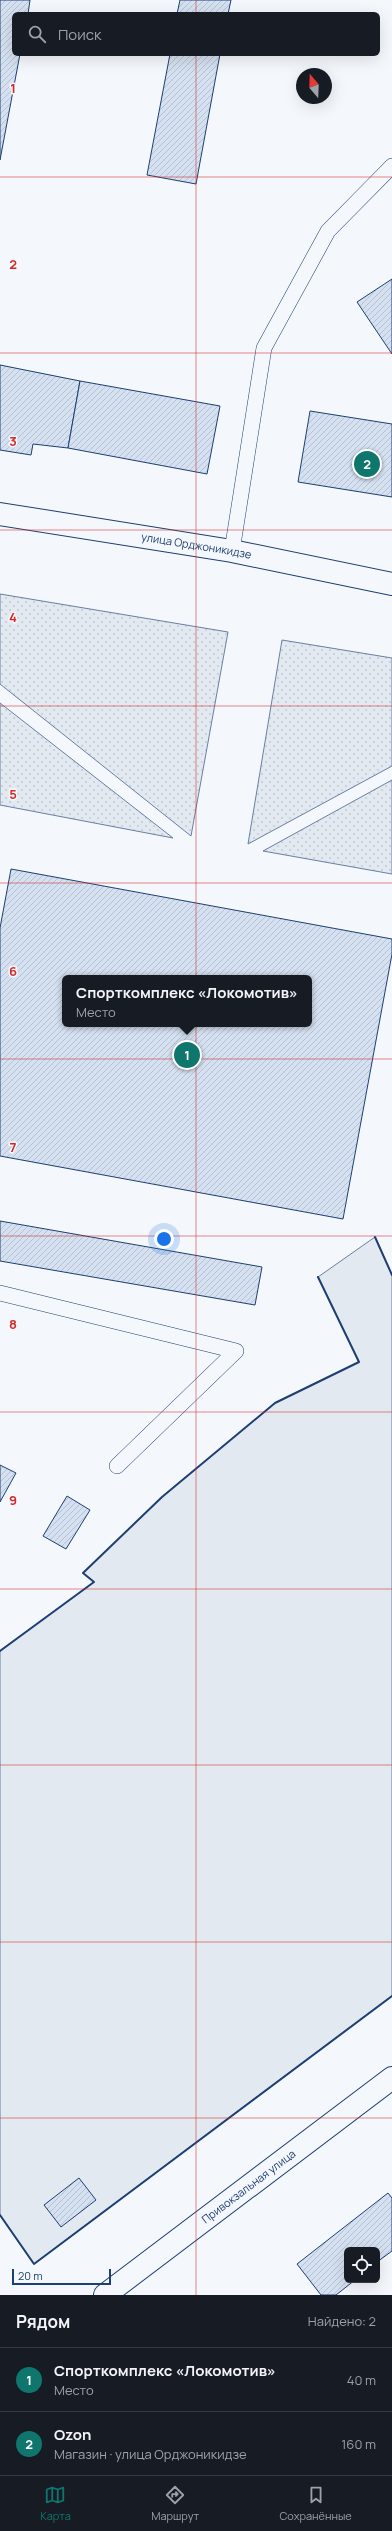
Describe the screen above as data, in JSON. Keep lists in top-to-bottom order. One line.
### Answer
{"streets":{"street":["улица Орджоникидзе","Привокзальная улица"]},"scale_bar":"20 m","north":"top","page":{"search":"Поиск","pins":["2","1"],"popup":["Спорткомплекс «Локомотив»","Место"],"scale":"20 m","heading":["Рядом","Найдено: 2"],"list":[{"mark":"1","name":"Спорткомплекс «Локомотив»","note":"Место","value":"40 m"},{"mark":"2","name":"Ozon","note":"Магазин · улица Орджоникидзе","value":"160 m"}],"nav":["Карта","Маршрут","Сохранённые"]},"grid":{"rows":["1","2","3","4","5","6","7","8","9"]}}
